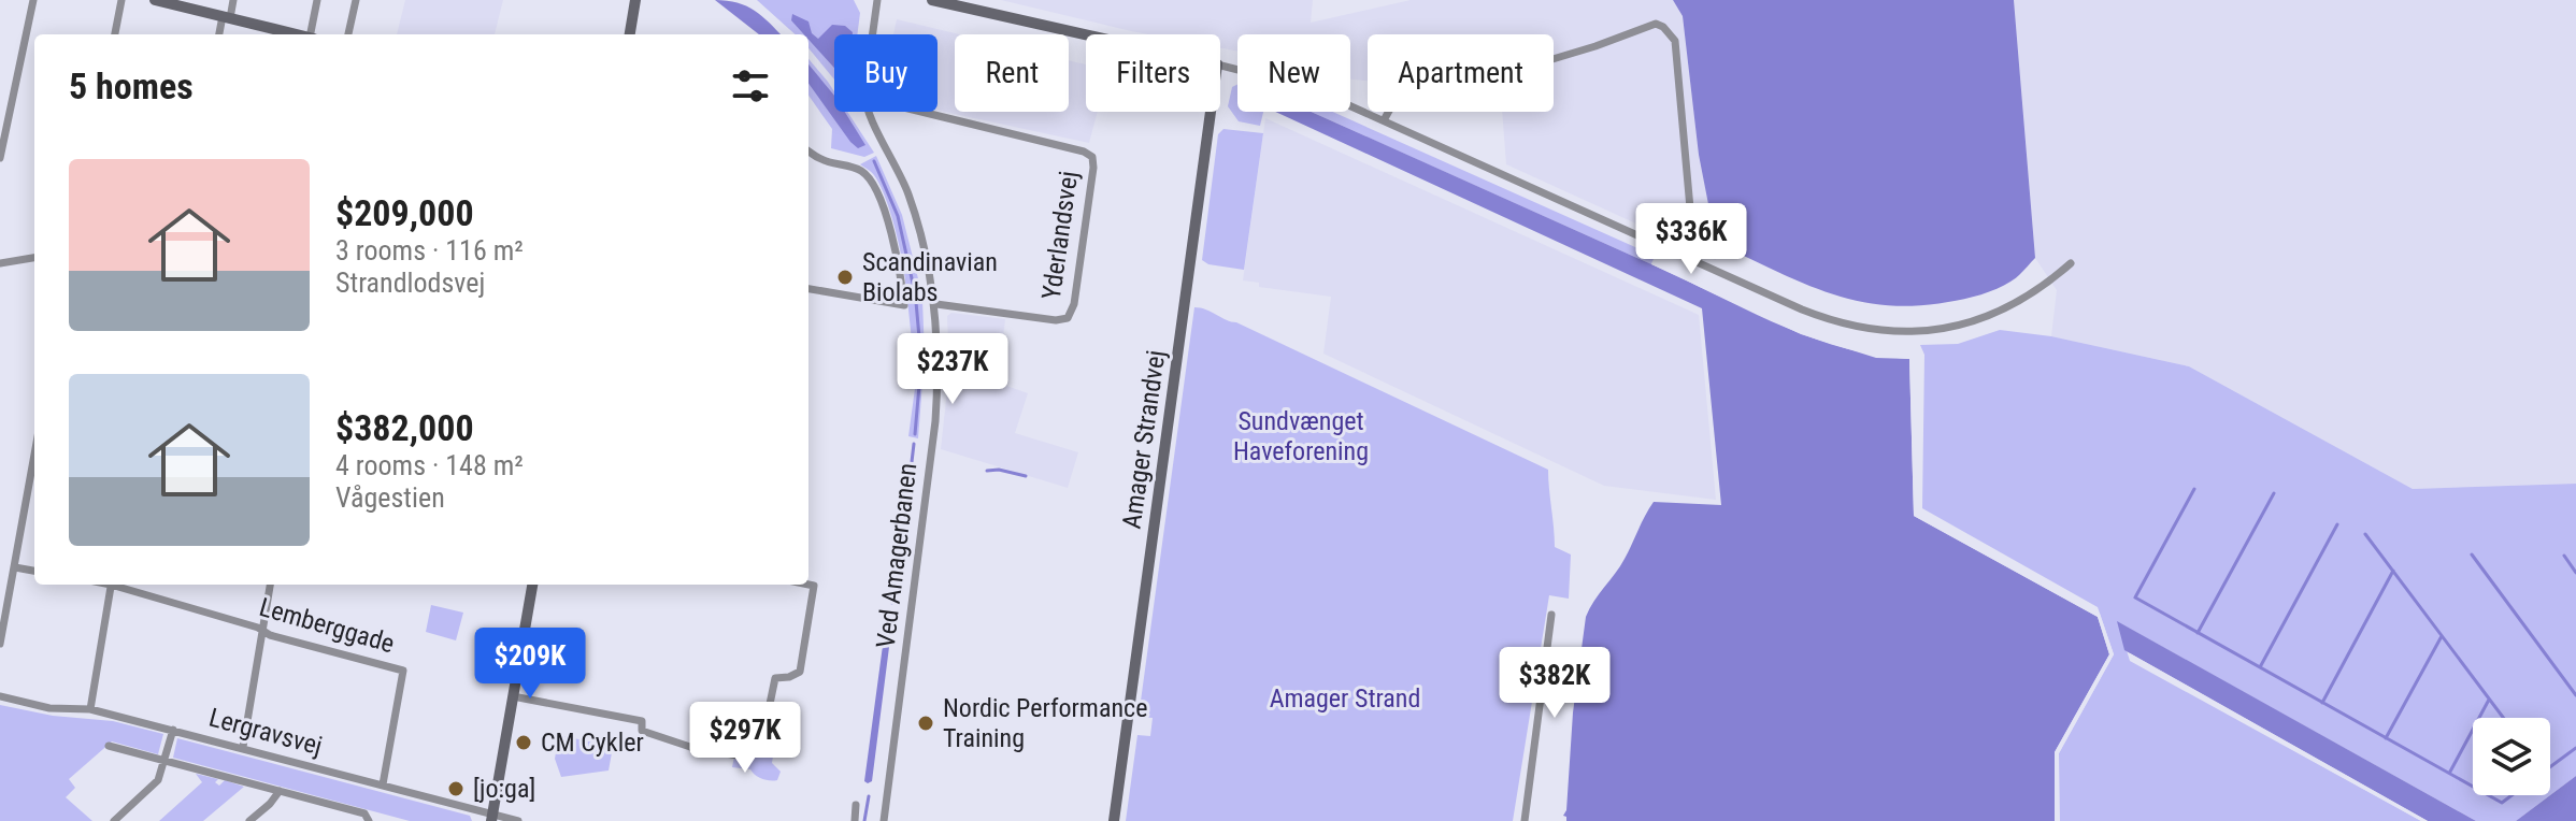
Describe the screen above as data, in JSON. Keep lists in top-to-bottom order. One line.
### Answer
{"streets":{"street":["Yderlandsvej","Amager Strandvej","Ved Amagerbanen","Lemberggade","Lergravsvej"]},"crossings":[["Yderlandsvej","Ved Amagerbanen"],["Lemberggade","Lergravsvej"]],"parks":["Sundvænget Haveforening","Amager Strand"],"places":["Scandinavian Biolabs","Nordic Performance Training","CM Cykler","[jo:ga]"],"page":{"chip":["Buy","Rent","Filters","New","Apartment"],"heading":"5 homes","list":[{"name":"$209,000","note":"3 rooms · 116 m² · Strandlodsvej"},{"name":"$382,000","note":"4 rooms · 148 m² · Vågestien"}],"price":["$336K","$237K","$209K","$382K","$297K"]}}
